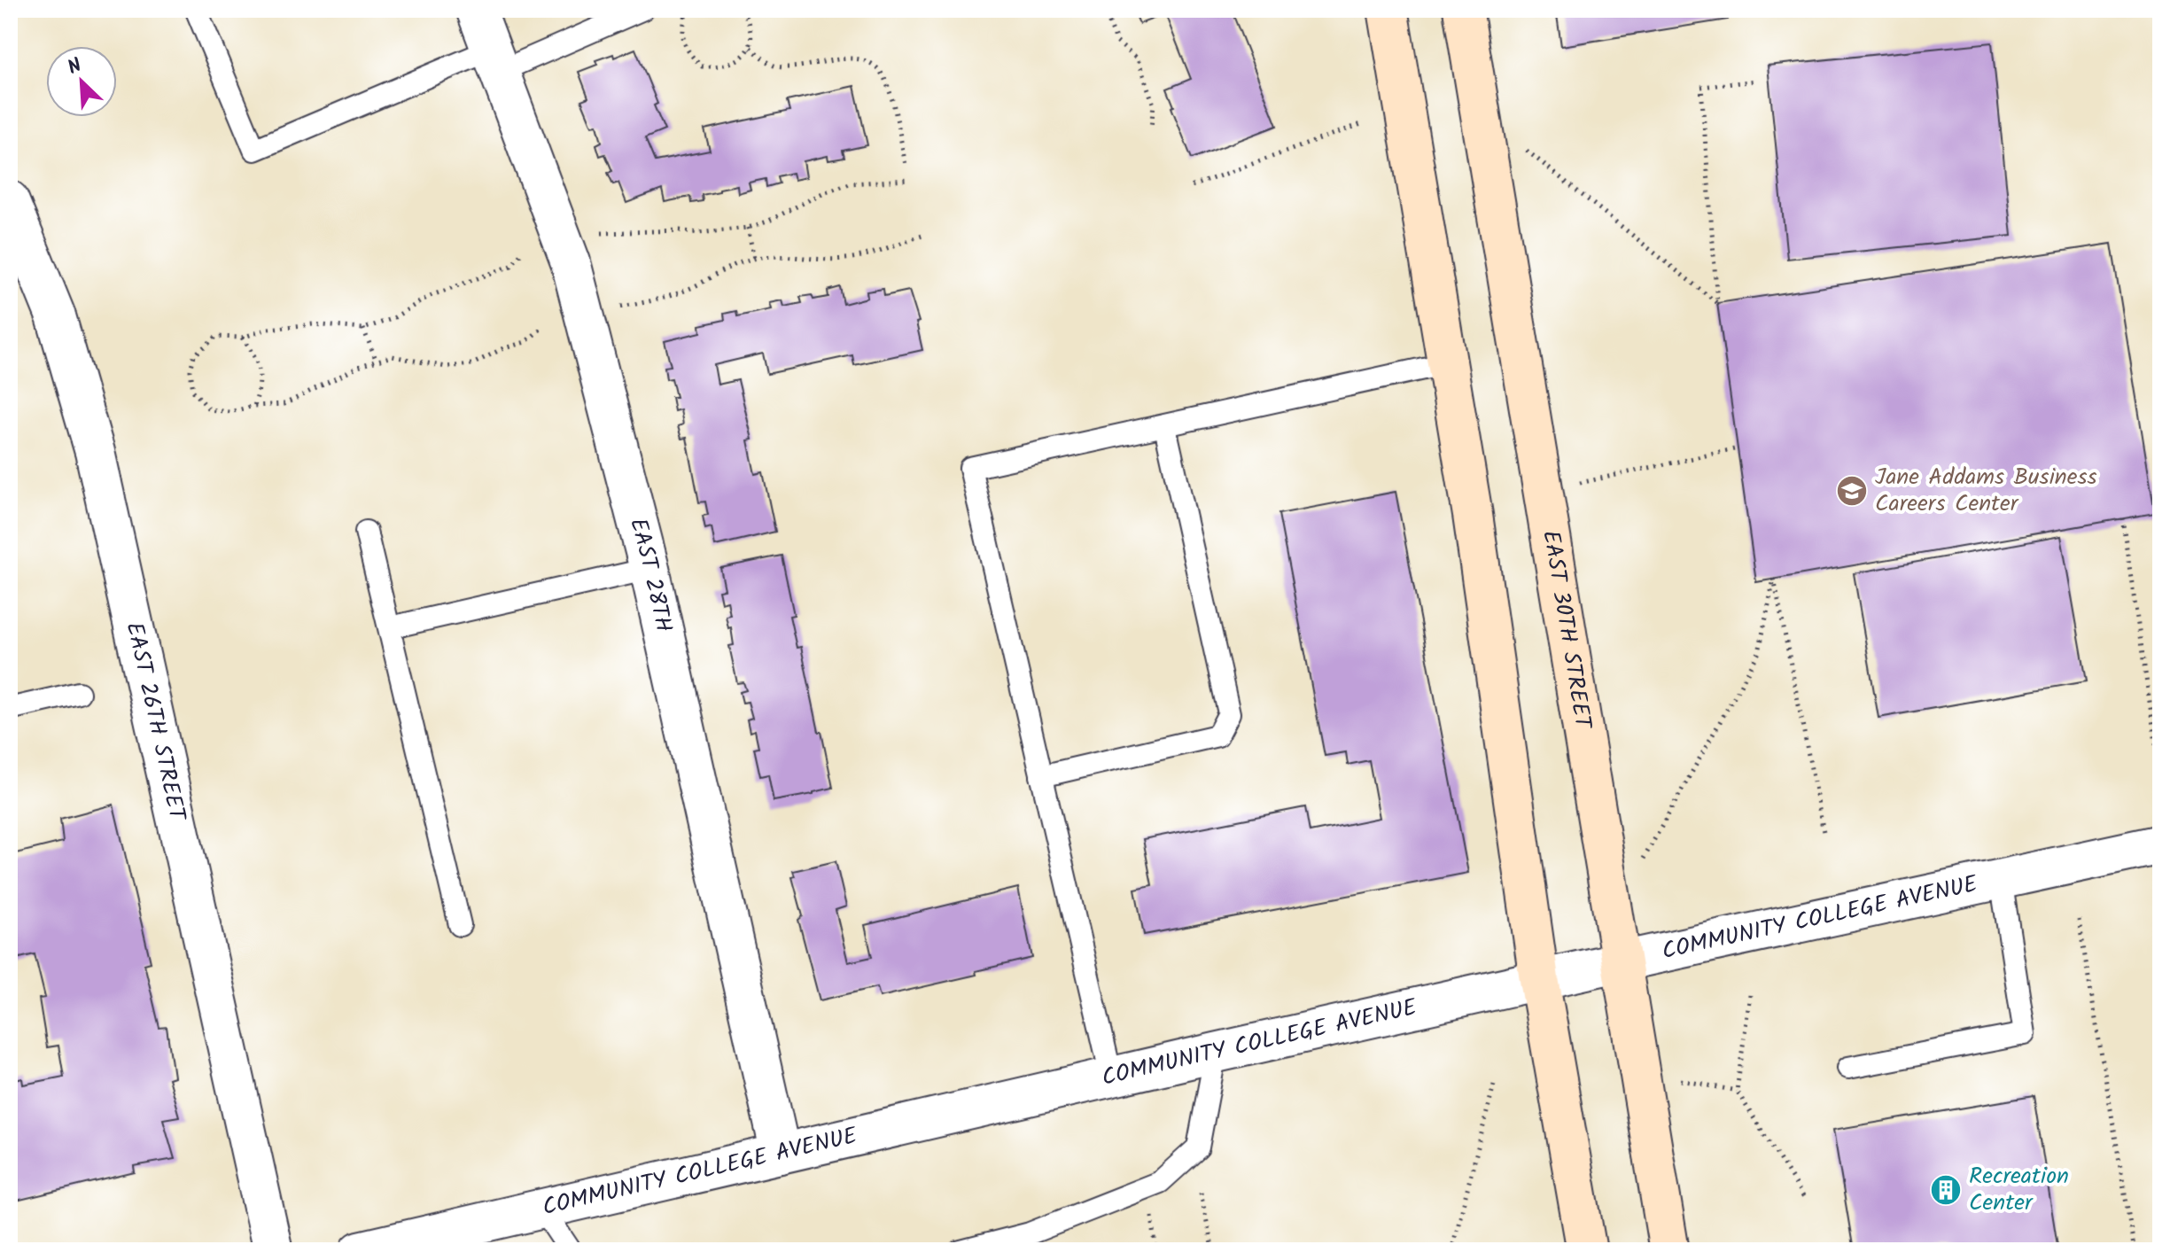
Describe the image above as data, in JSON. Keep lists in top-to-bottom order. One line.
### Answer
{"streets":{"main road":["EAST 30TH STREET"],"street":["EAST 28TH","EAST 26TH STREET","COMMUNITY COLLEGE AVENUE"]},"crossings":[["EAST 28TH","COMMUNITY COLLEGE AVENUE"],["EAST 30TH STREET","COMMUNITY COLLEGE AVENUE"]],"places":{"school or university":["Jane Addams Business Careers Center"],"building":["Recreation Center"]},"north":"top left"}
